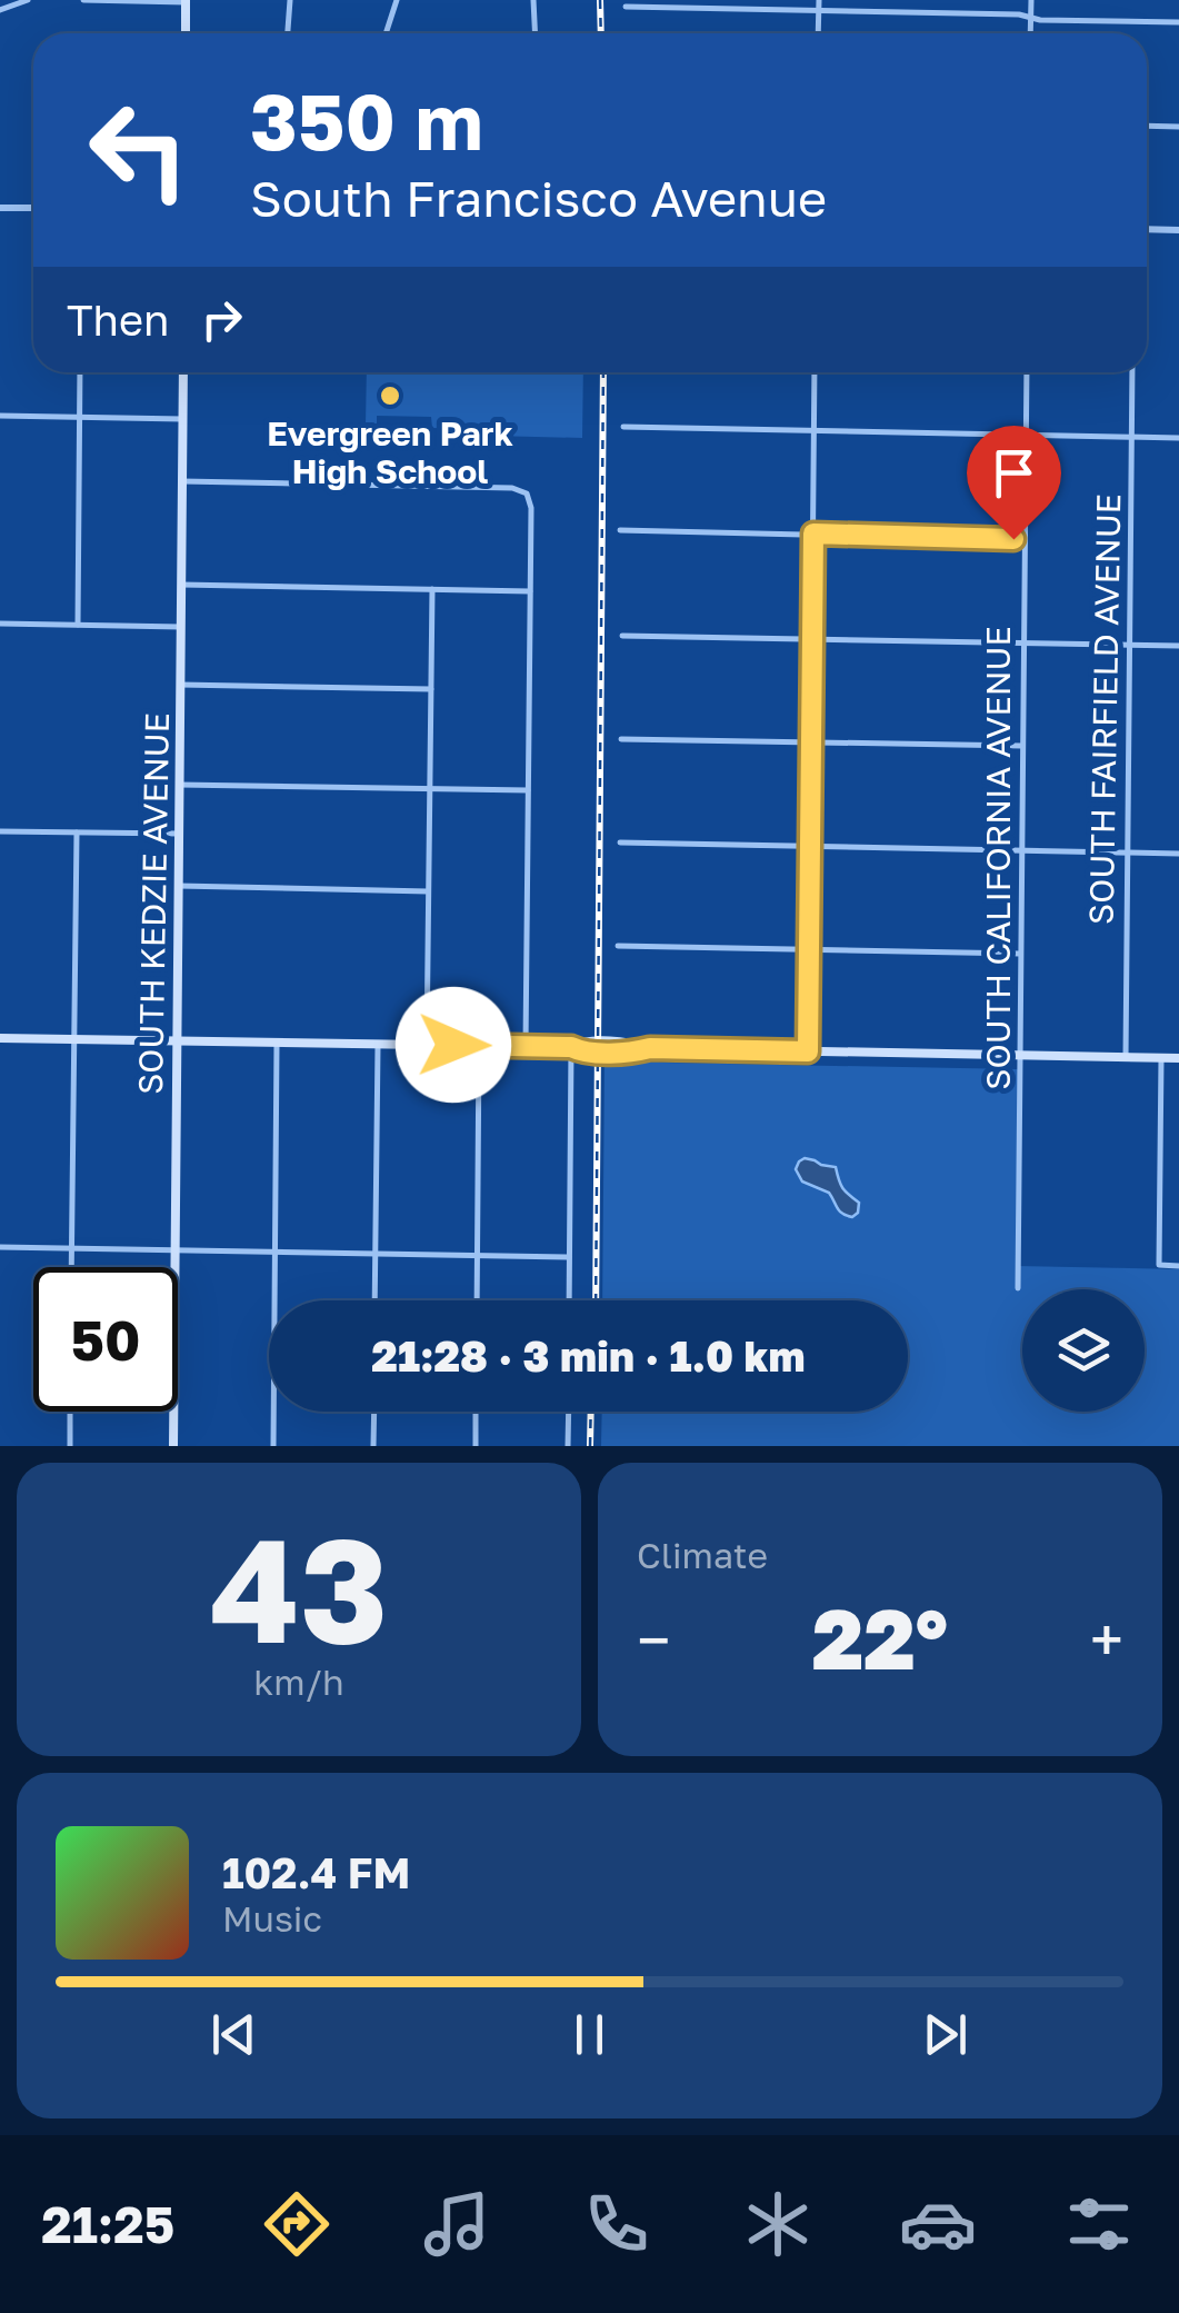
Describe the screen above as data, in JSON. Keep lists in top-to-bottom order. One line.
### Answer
{"streets":{"main road":["SOUTH KEDZIE AVENUE"],"street":["SOUTH FAIRFIELD AVENUE","SOUTH CALIFORNIA AVENUE"]},"places":["Evergreen Park High School"],"page":{"turn":["350 m","South Francisco Avenue"],"then":"Then","limit":"50","trip":"21:28 · 3 min · 1.0 km","tile":[["43","km/h"],"Climate"],"heat":["−","22°","+"],"song":["102.4 FM","Music"],"tabs":"21:25"}}
